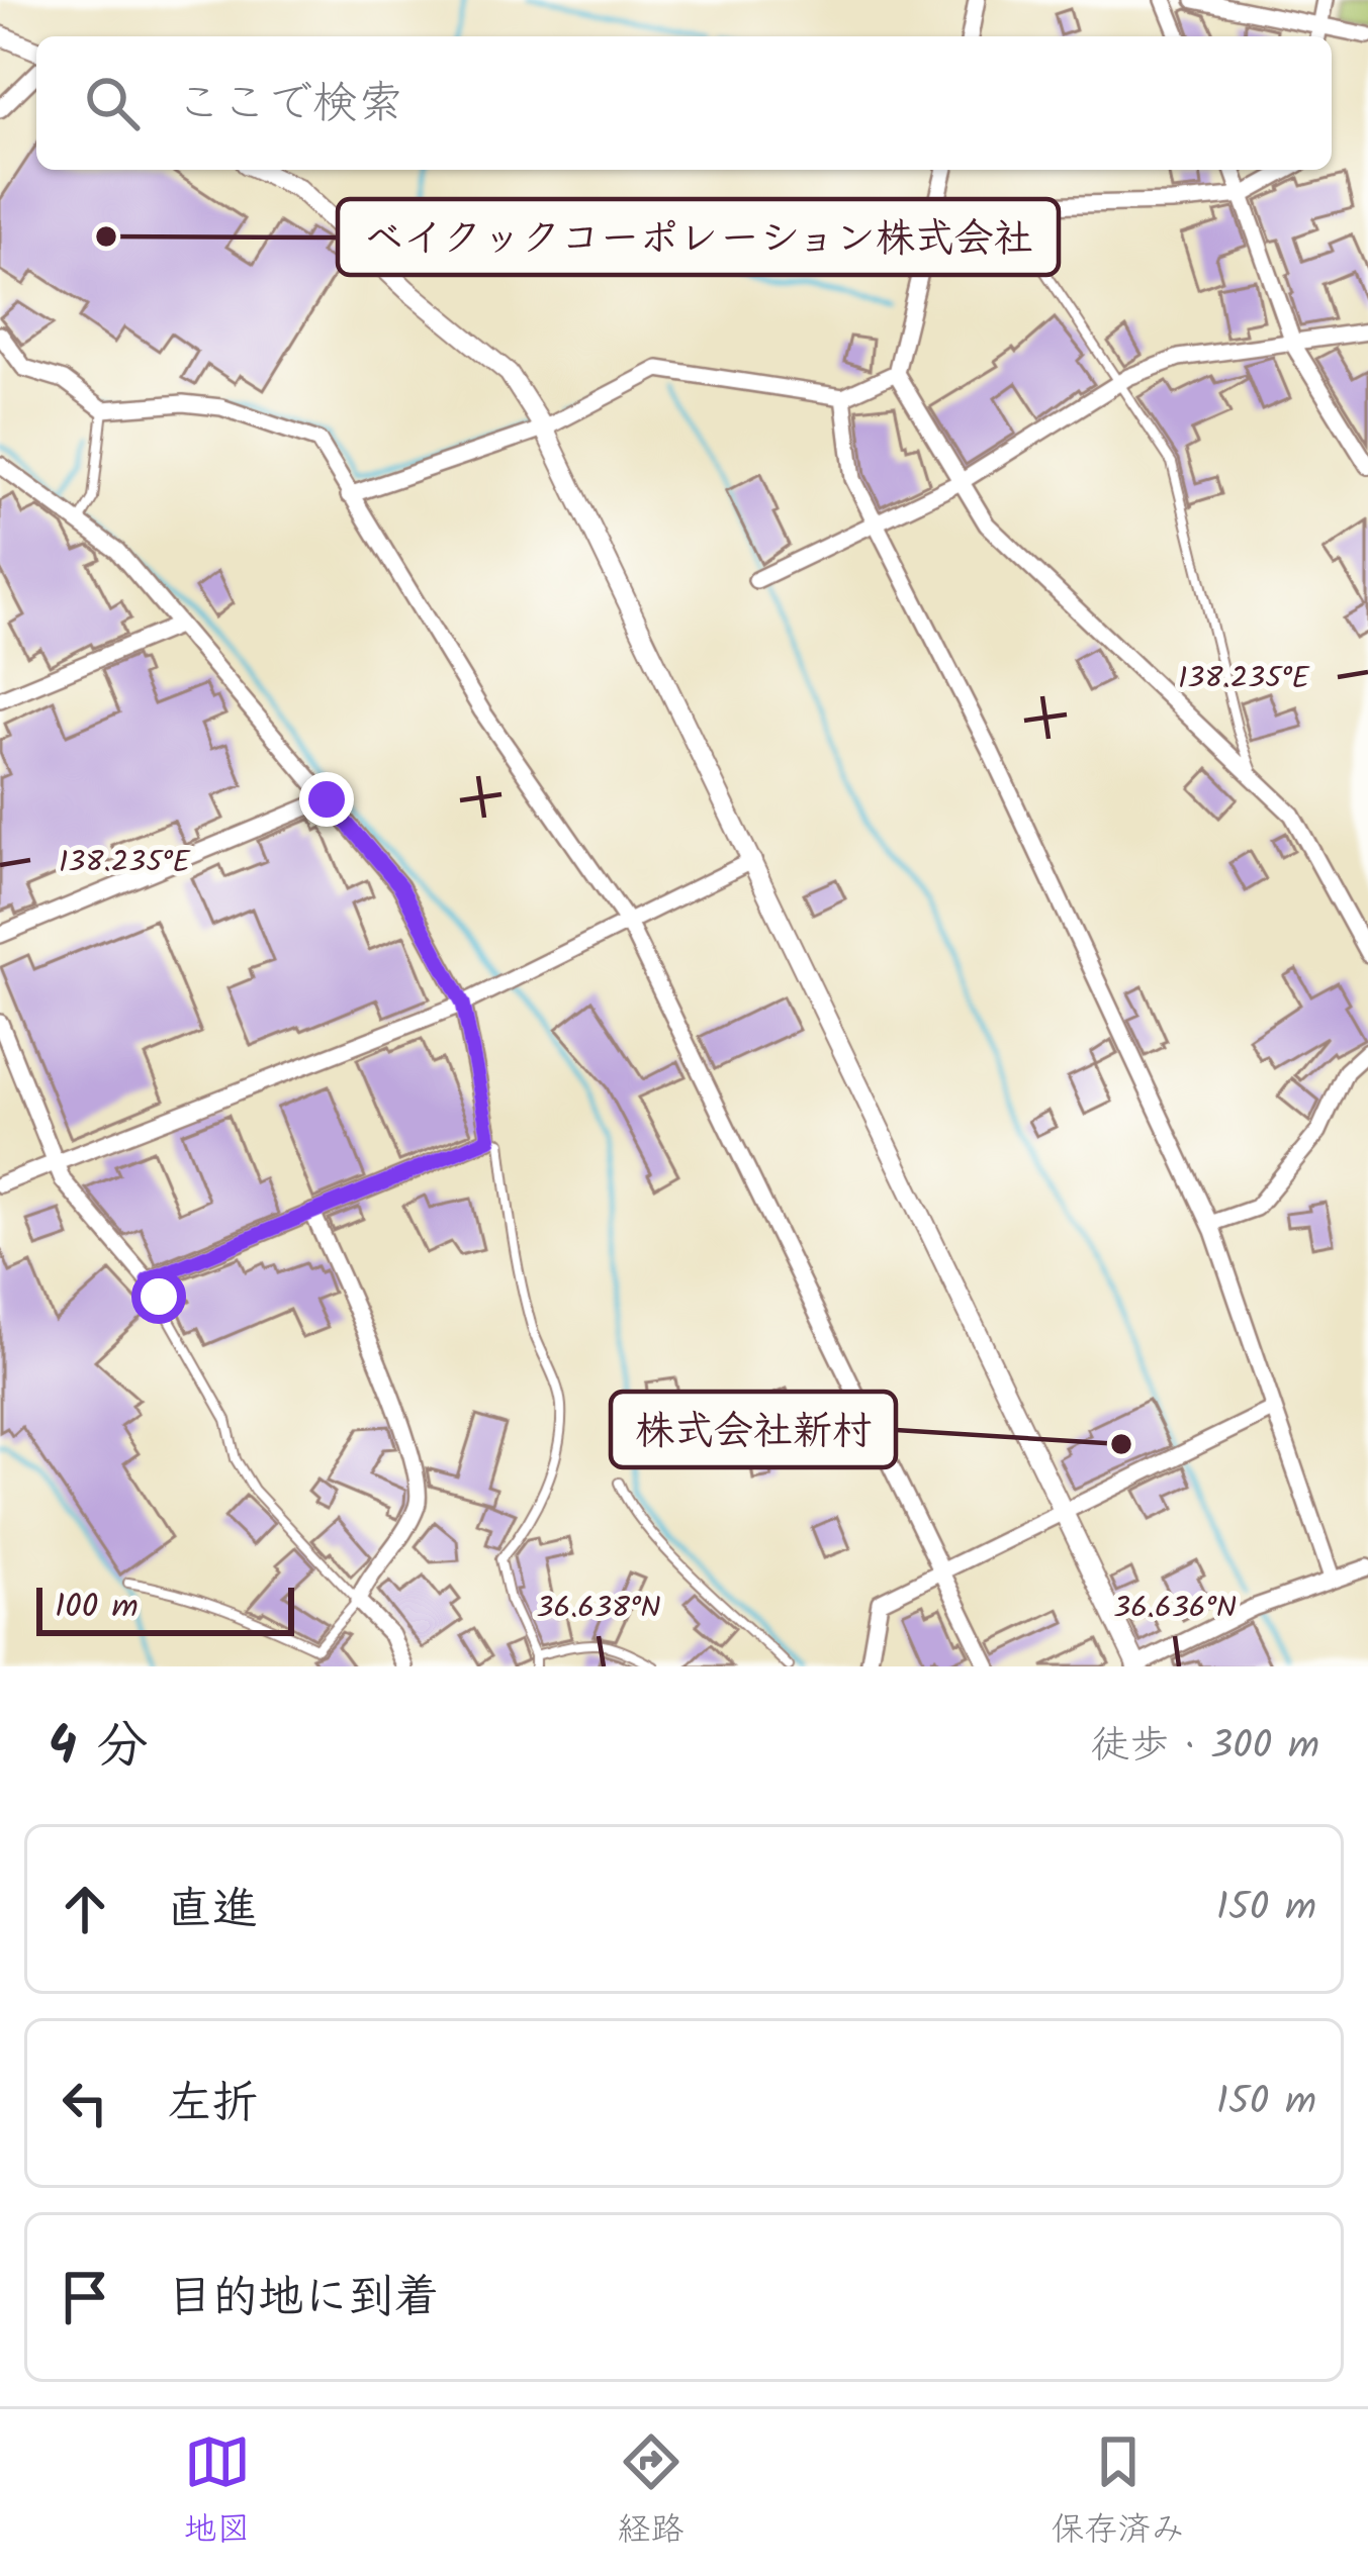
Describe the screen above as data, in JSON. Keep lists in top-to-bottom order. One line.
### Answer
{"places":["ベイクックコーポレーション株式会社","株式会社新村"],"scale_bar":"100 m","page":{"search":"ここで検索","scale":"100 m","heading":["4 分","徒歩 · 300 m"],"list":[["直進","150 m"],["左折","150 m"],"目的地に到着"],"nav":["地図","経路","保存済み"]},"coordinates":["138.235°E","36.638°N","36.636°N"]}
